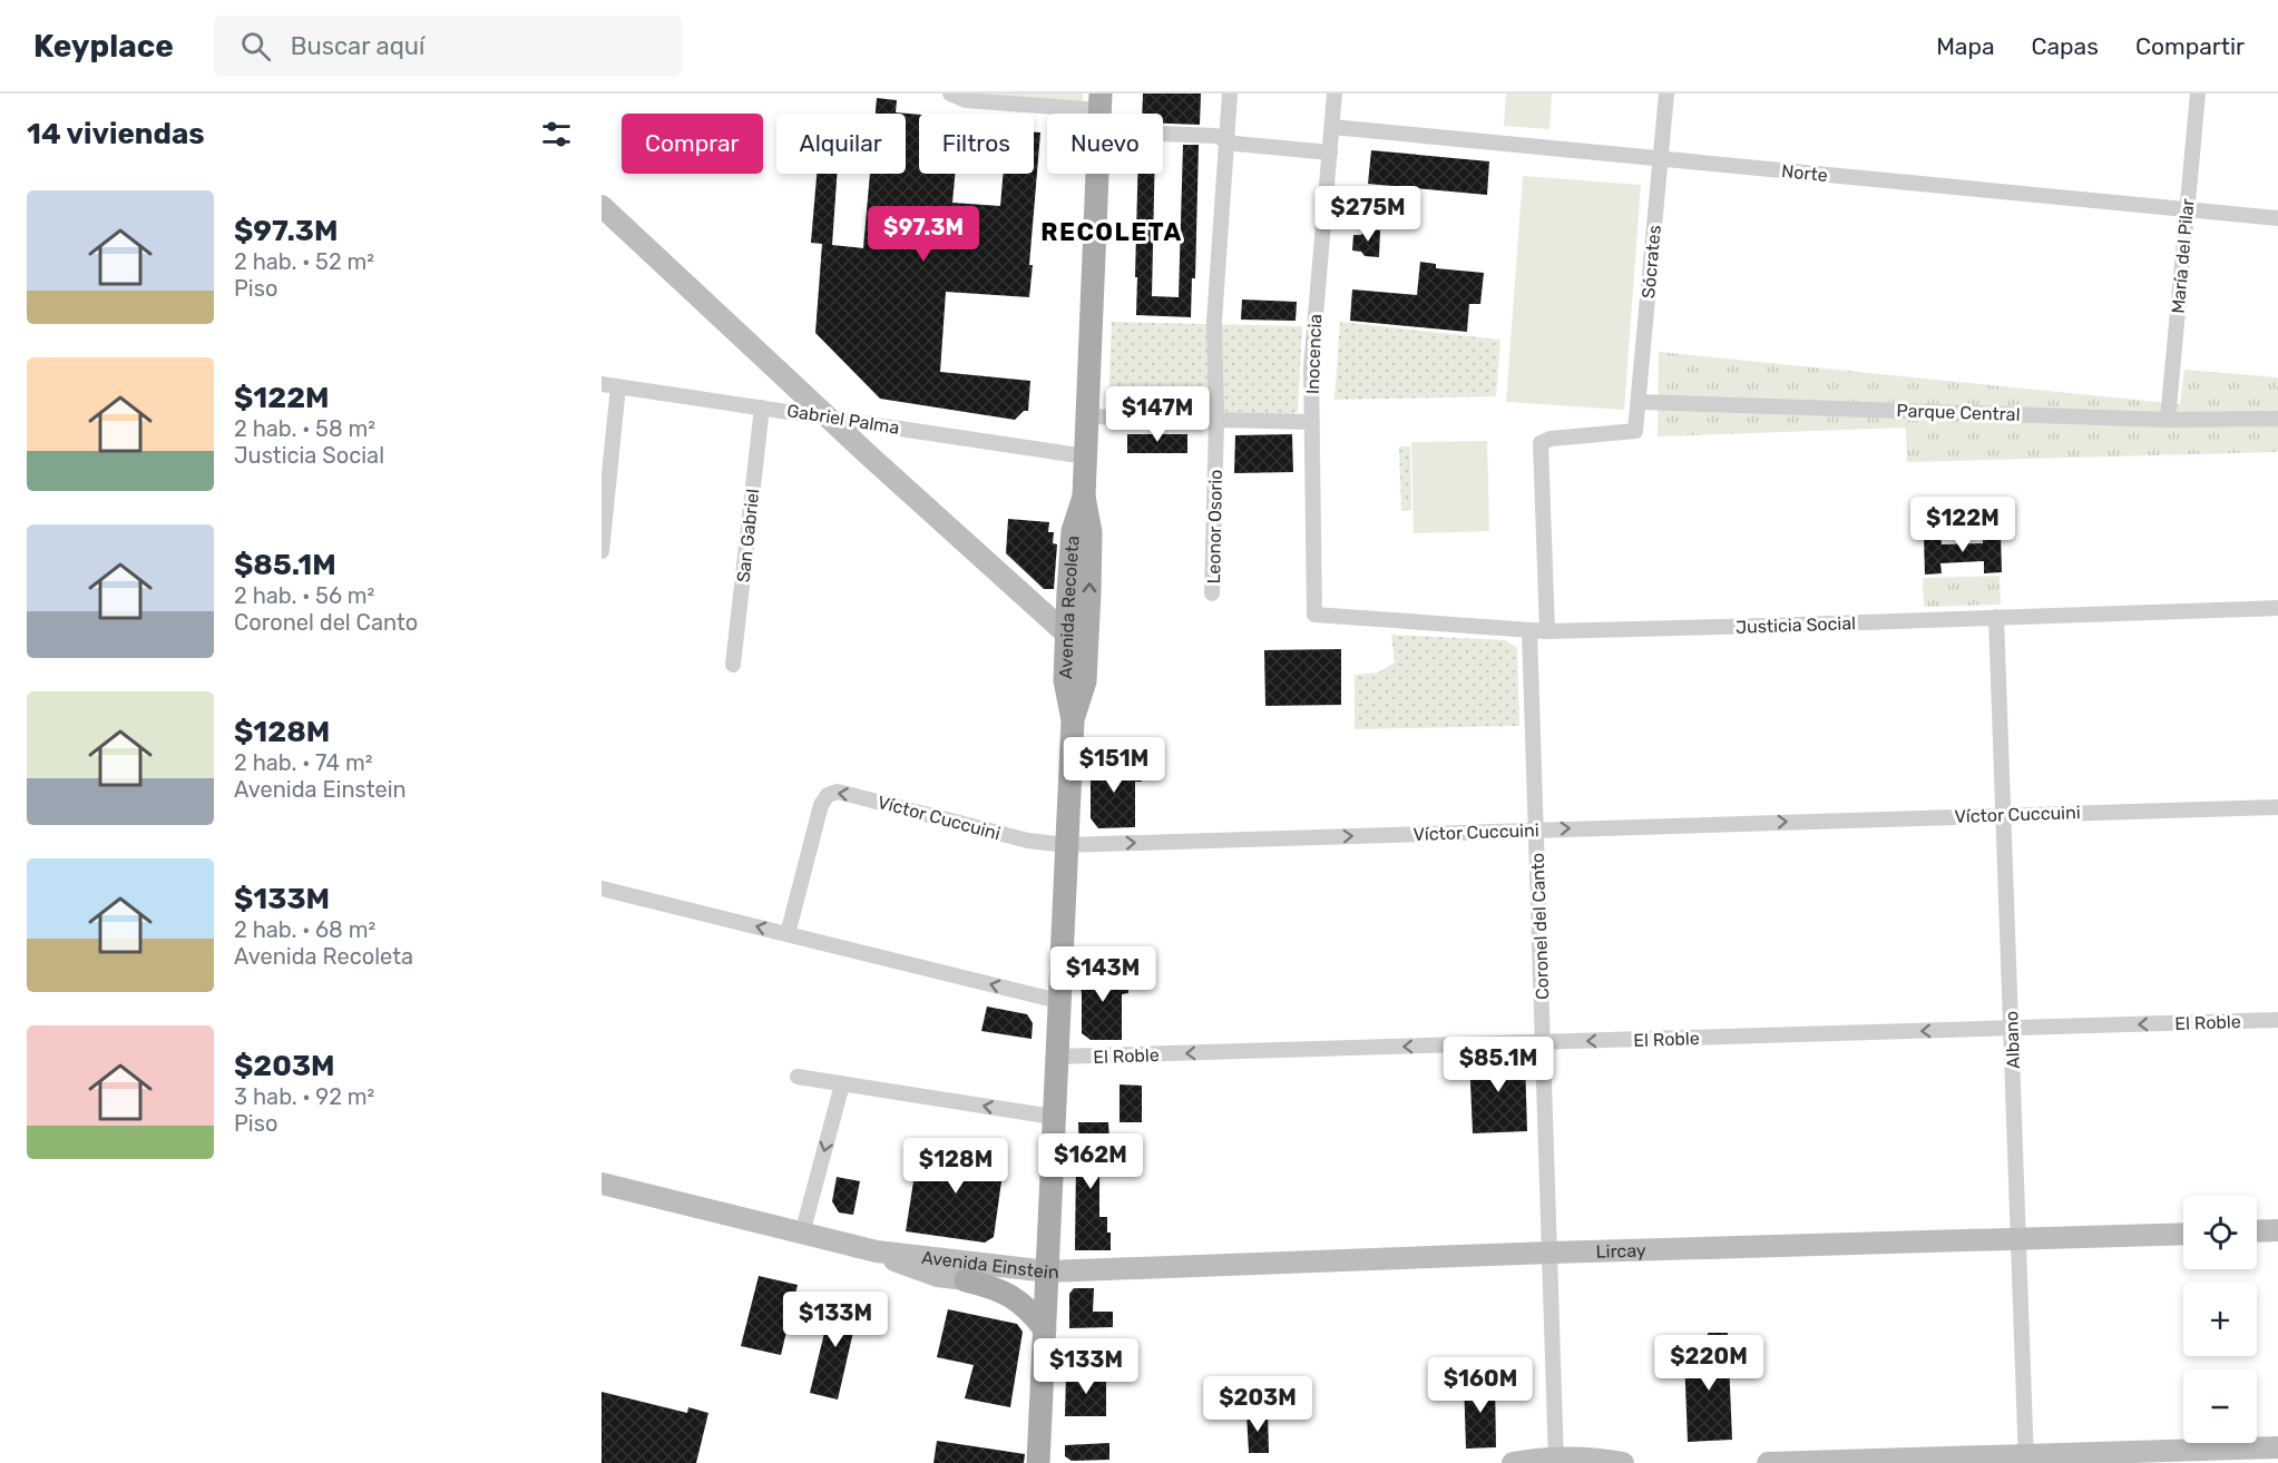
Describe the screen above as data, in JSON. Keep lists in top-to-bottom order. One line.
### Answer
{"streets":{"main road":["Avenida Recoleta","Lircay","Avenida Einstein"],"street":["Norte","María del Pilar","Sócrates","Inocencia","Parque Central","Gabriel Palma","Leonor Osorio","San Gabriel","Justicia Social","Víctor Cuccuini","Coronel del Canto","El Roble","Albano"]},"crossings":[["Norte","María del Pilar"],["Norte","Sócrates"],["Norte","Inocencia"],["María del Pilar","Parque Central"],["Sócrates","Parque Central"],["Sócrates","Justicia Social"],["Inocencia","Justicia Social"],["Gabriel Palma","San Gabriel"],["Gabriel Palma","Avenida Recoleta"],["Avenida Recoleta","Víctor Cuccuini"],["Avenida Recoleta","El Roble"],["Avenida Recoleta","Lircay"],["Avenida Recoleta","Avenida Einstein"],["Justicia Social","Coronel del Canto"],["Justicia Social","Albano"],["Víctor Cuccuini","Coronel del Canto"],["Víctor Cuccuini","Albano"],["Coronel del Canto","El Roble"],["Coronel del Canto","Lircay"],["El Roble","Albano"],["Albano","Lircay"],["Lircay","Avenida Einstein"]],"one_way":["El Roble"],"districts":["RECOLETA"],"page":{"header":"Keyplace","search":"Buscar aquí","nav":["Mapa","Capas","Compartir"],"heading":"14 viviendas","chip":["Comprar","Alquilar","Filtros","Nuevo"],"list":[{"name":"$97.3M","note":"2 hab. · 52 m² · Piso"},{"name":"$122M","note":"2 hab. · 58 m² · Justicia Social"},{"name":"$85.1M","note":"2 hab. · 56 m² · Coronel del Canto"},{"name":"$128M","note":"2 hab. · 74 m² · Avenida Einstein"},{"name":"$133M","note":"2 hab. · 68 m² · Avenida Recoleta"},{"name":"$203M","note":"3 hab. · 92 m² · Piso"}],"price":["$275M","$97.3M","$147M","$122M","$151M","$143M","$85.1M","$162M","$128M","$133M","$220M","$133M","$160M","$203M"],"map_buttons":["+","−"]}}
